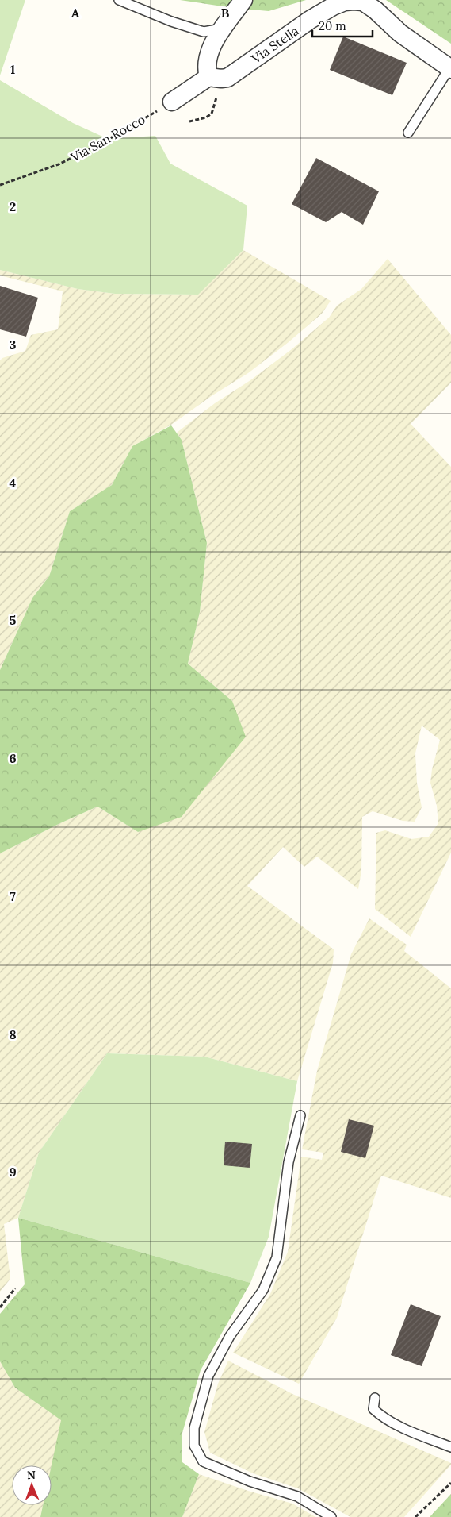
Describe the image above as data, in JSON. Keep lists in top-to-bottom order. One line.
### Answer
{"streets":{"street":["Via Stella"],"path":["Via San Rocco"]},"scale_bar":"20 m","north":"top","grid":{"columns":["A","B"],"rows":["1","2","3","4","5","6","7","8","9"]}}
